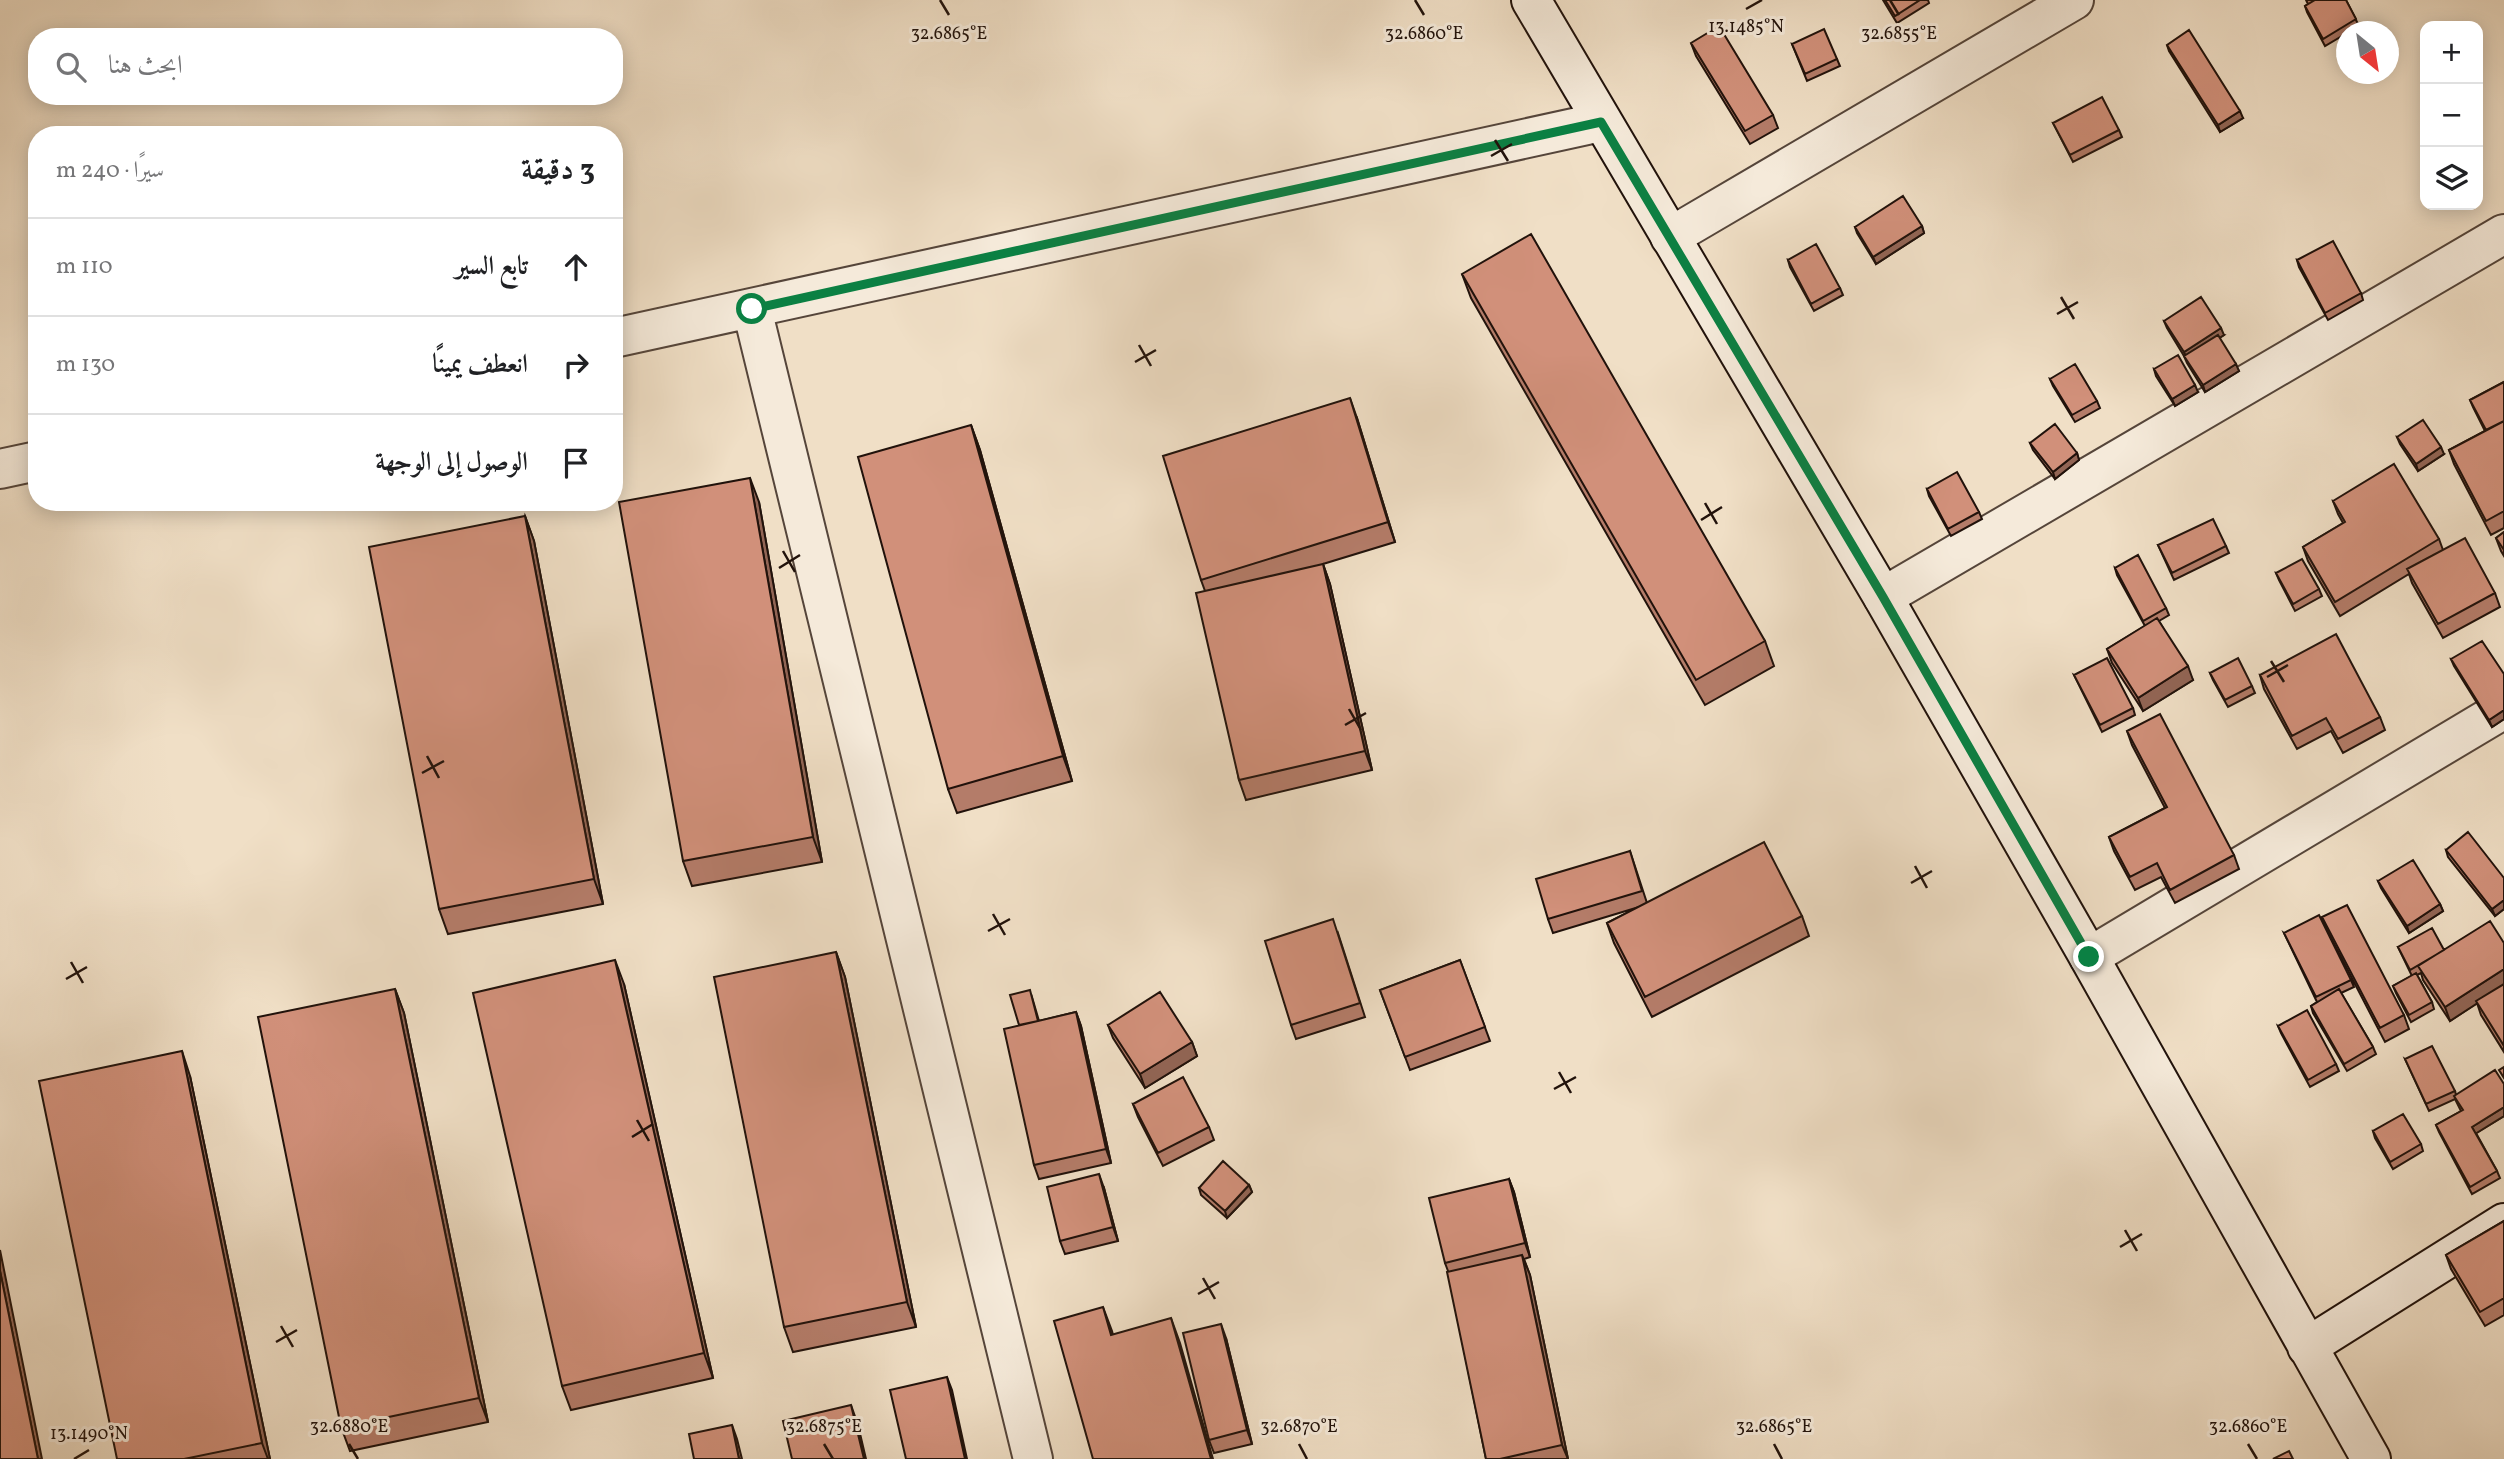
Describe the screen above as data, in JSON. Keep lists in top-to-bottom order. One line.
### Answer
{"north":"bottom right","page":{"map_buttons":["+","−"],"search":"ابحث هنا","heading":["3 دقيقة","سيرًا · 240 m"],"list":[["تابع السير","110 m"],["انعطف يمينًا","130 m"],"الوصول إلى الوجهة"]},"coordinates":["13.1485°N","32.6855°E","32.6865°E","32.6860°E","32.6880°E","32.6875°E","32.6870°E","13.1490°N"]}
